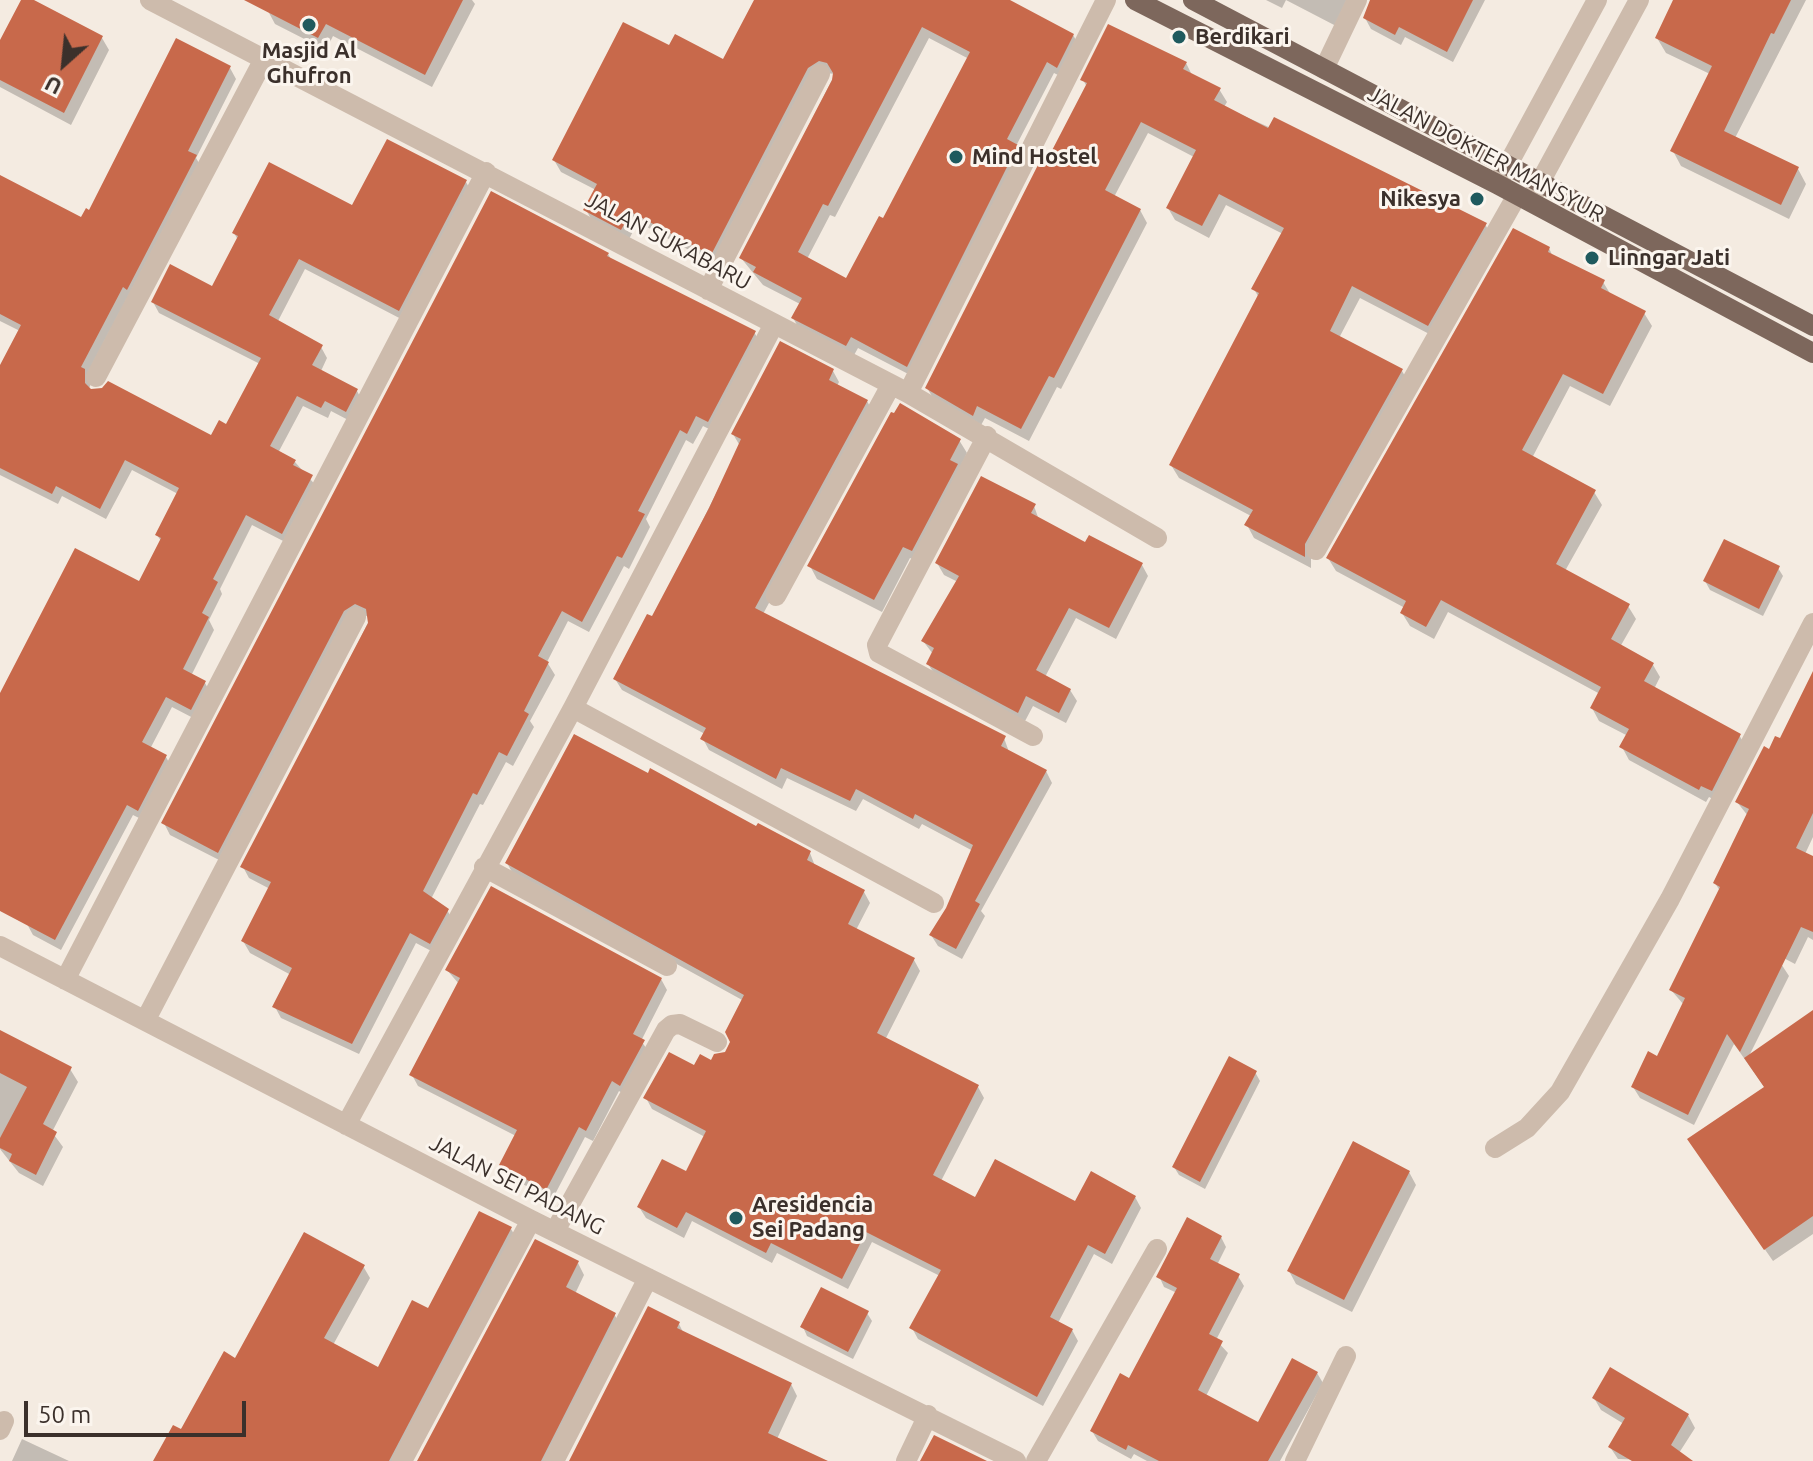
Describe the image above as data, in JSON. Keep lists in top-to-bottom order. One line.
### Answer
{"streets":{"main road":["JALAN DOKTER MANSYUR"],"street":["JALAN SUKABARU","JALAN SEI PADANG"]},"places":["Masjid Al Ghufron","Berdikari","Mind Hostel","Nikesya","Linngar Jati","Aresidencia Sei Padang"],"scale_bar":"50 m","north":"bottom left"}
